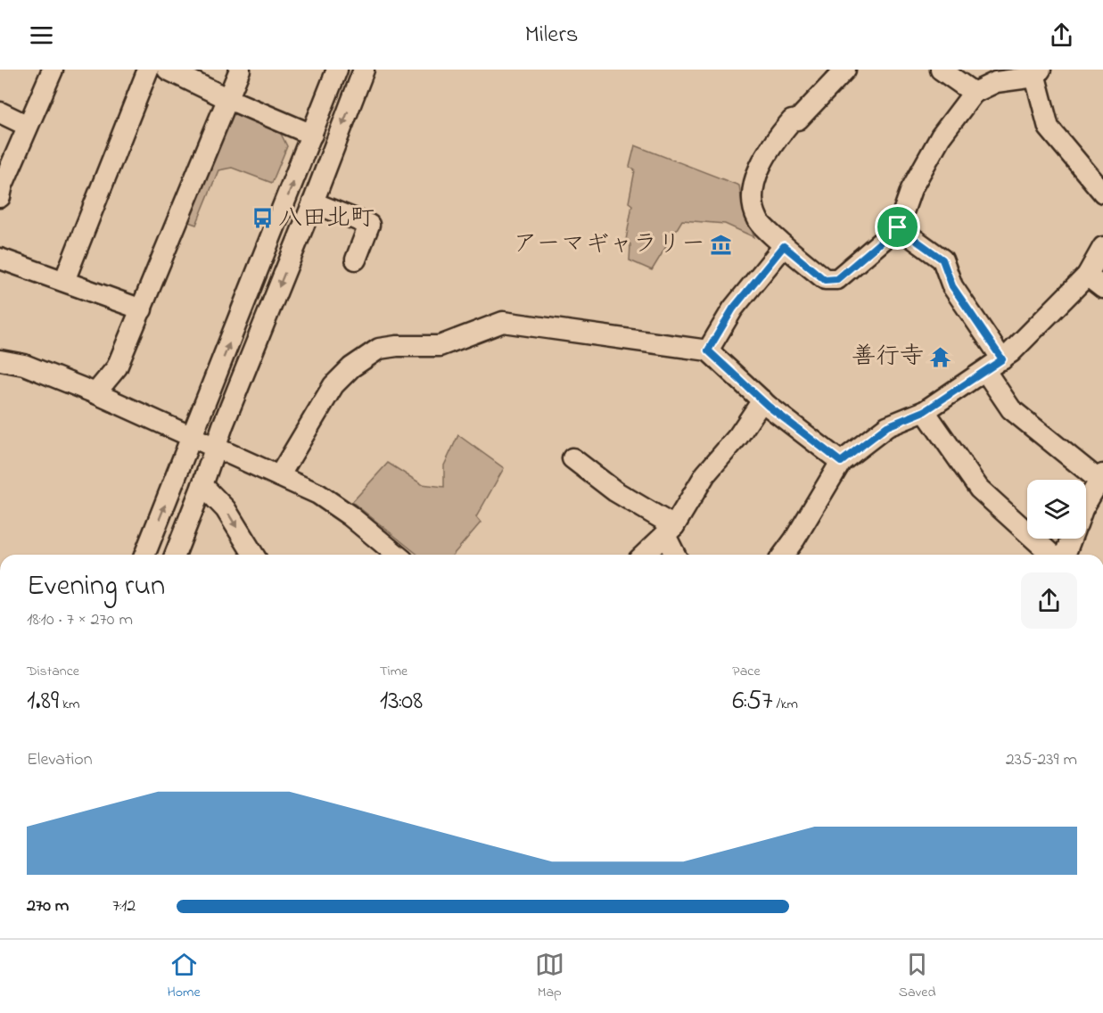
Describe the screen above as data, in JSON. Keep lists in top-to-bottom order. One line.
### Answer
{"places":{"bus stop":["八田北町"],"museum":["アーマギャラリー"],"temple":["善行寺"]},"page":{"header":"Milers","heading":["Evening run","18:10 · 7 × 270 m"],"stats":[["Distance","1.89 km"],["Time","13:08"],["Pace","6:57 /km"]],"chart":["Elevation","235–239 m"],"list":[{"name":"270 m","note":"7:12"}],"tabs":["Home","Map","Saved"]}}
